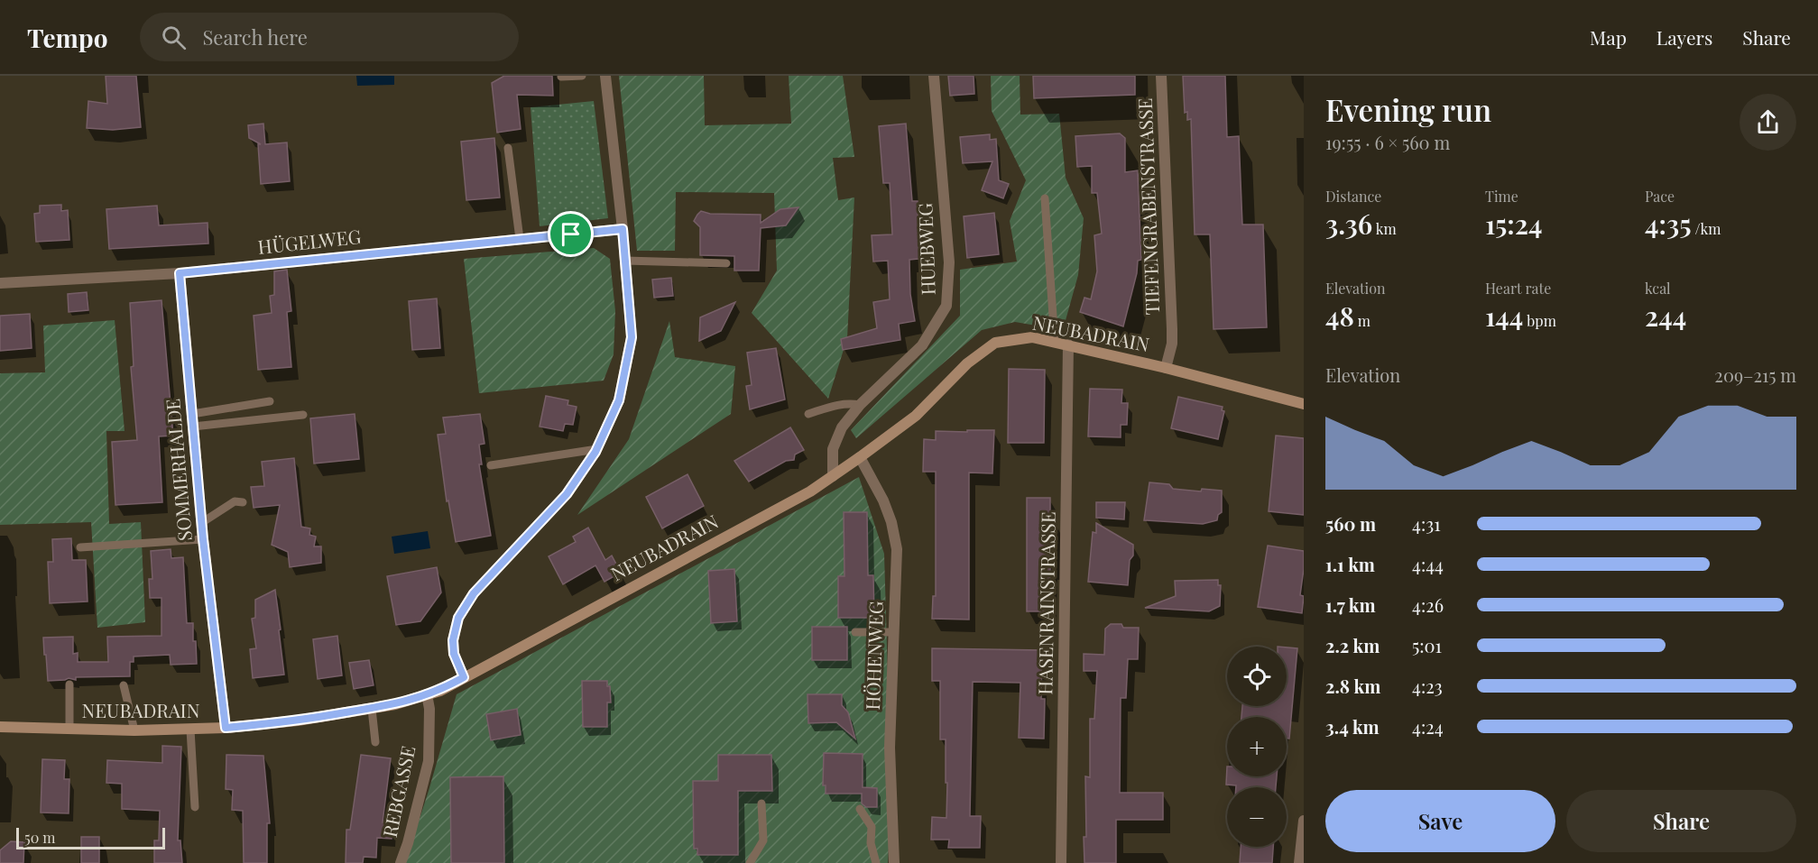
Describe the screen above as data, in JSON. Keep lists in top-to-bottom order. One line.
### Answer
{"streets":{"street":["TIEFENGRABENSTRASSE","HÜGELWEG","HUEBWEG","NEUBADRAIN","SOMMERHALDE","HASENRAINSTRASSE","HÖHENWEG","REBGASSE"]},"crossings":[["TIEFENGRABENSTRASSE","NEUBADRAIN"],["HÜGELWEG","SOMMERHALDE"],["HUEBWEG","NEUBADRAIN"],["NEUBADRAIN","SOMMERHALDE"],["NEUBADRAIN","HASENRAINSTRASSE"],["NEUBADRAIN","HÖHENWEG"],["NEUBADRAIN","REBGASSE"]],"scale_bar":"50 m","page":{"header":"Tempo","search":"Search here","nav":["Map","Layers","Share"],"heading":["Evening run","19:55 · 6 × 560 m"],"stats":[["Distance","3.36 km"],["Time","15:24"],["Pace","4:35 /km"],["Elevation","48 m"],["Heart rate","144 bpm"],["kcal","244"]],"chart":["Elevation","209–215 m"],"list":[{"name":"560 m","note":"4:31"},{"name":"1.1 km","note":"4:44"},{"name":"1.7 km","note":"4:26"},{"name":"2.2 km","note":"5:01"},{"name":"2.8 km","note":"4:23"},{"name":"3.4 km","note":"4:24"}],"map_buttons":["+","−"],"buttons":["Save","Share"],"scale":"50 m"}}
